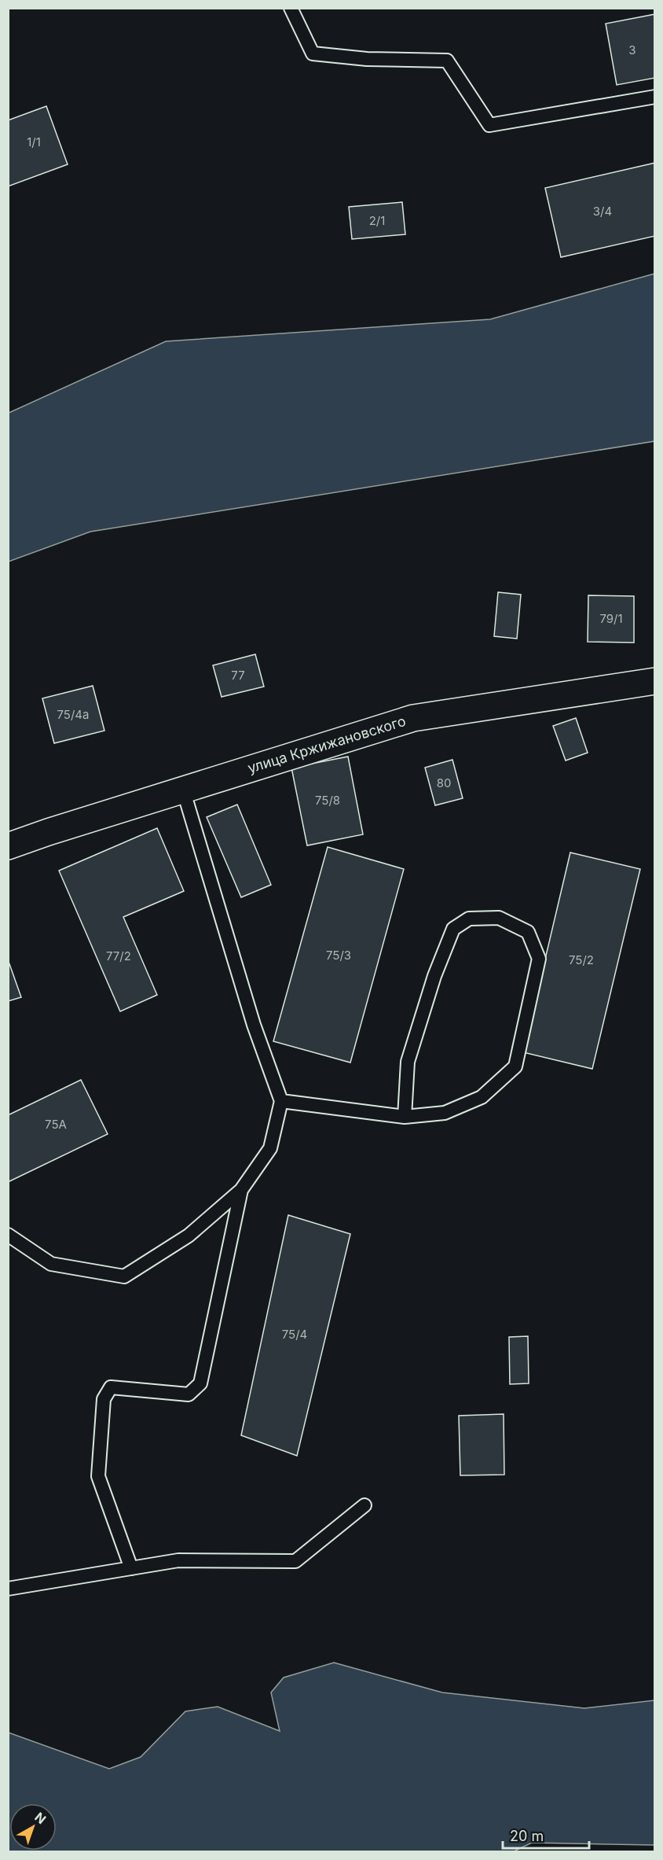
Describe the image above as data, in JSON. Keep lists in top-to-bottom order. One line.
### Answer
{"streets":{"street":["улица Кржижановского"]},"house_numbers":["3","1/1","3/4","2/1","79/1","77","75/4а","80","75/8","75/3","77/2","75/2","75А","75/4"],"scale_bar":"20 m","north":"top right"}
